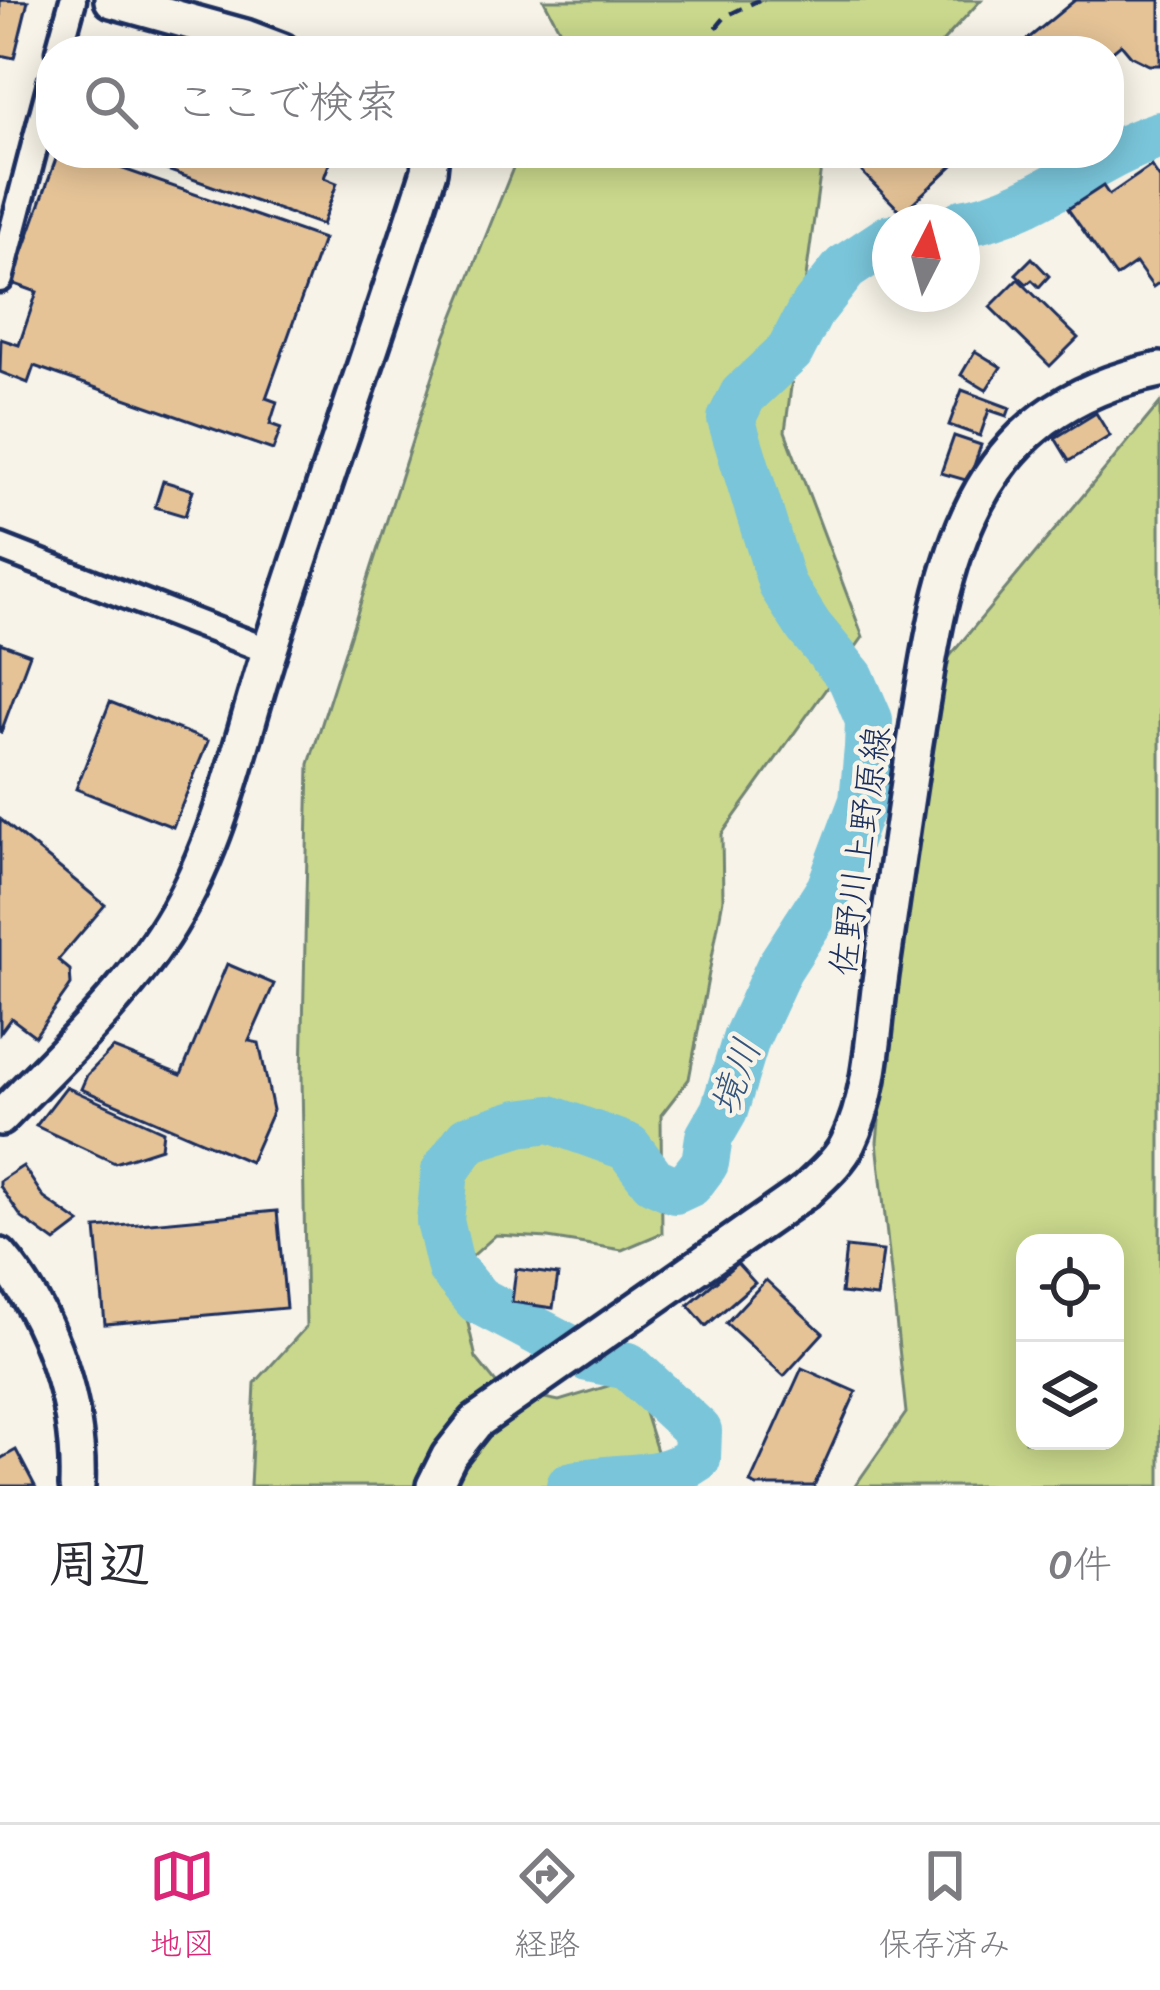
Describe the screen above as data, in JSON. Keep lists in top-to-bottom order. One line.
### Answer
{"streets":{"street":["佐野川上野原線"]},"water":["境川"],"north":"top","page":{"search":"ここで検索","heading":["周辺","0件"],"nav":["地図","経路","保存済み"]}}
